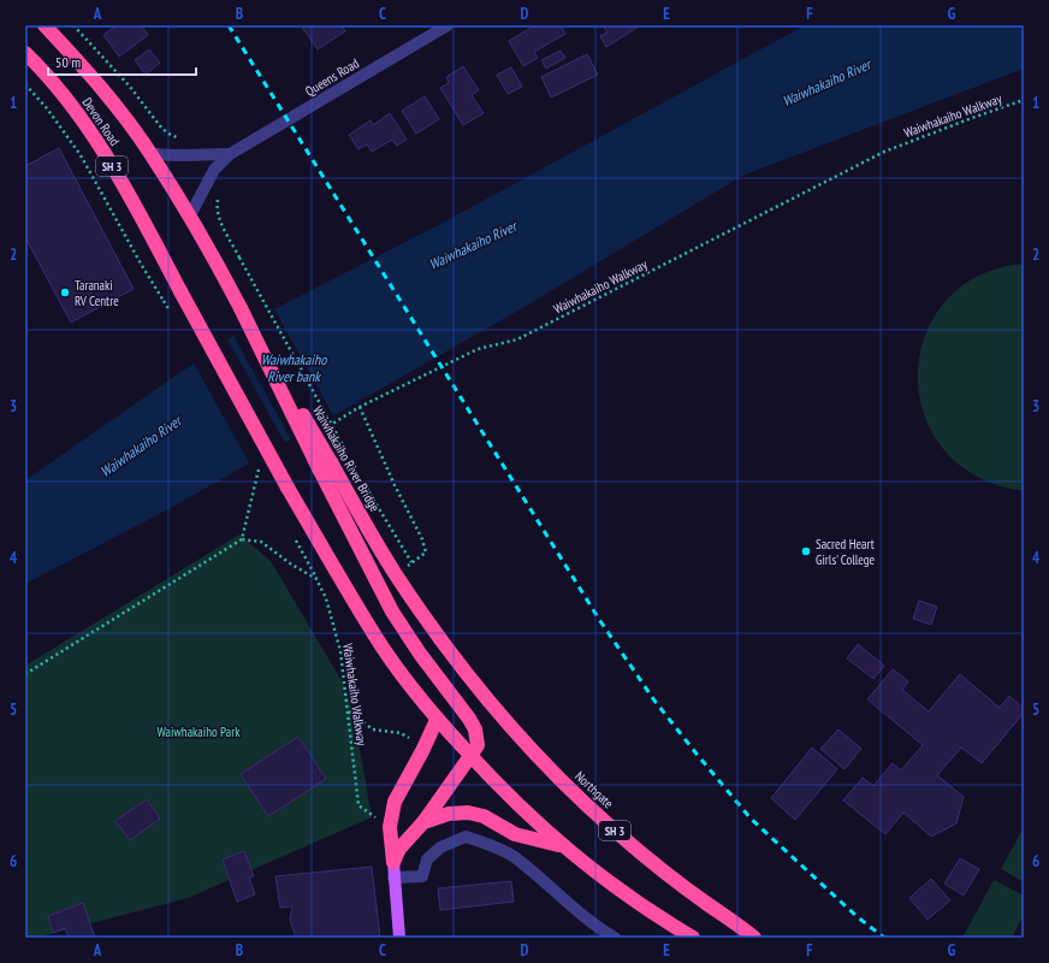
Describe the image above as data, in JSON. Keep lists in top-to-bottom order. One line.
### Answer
{"streets":{"highway":["Devon Road","SH 3","Waiwhakaiho River Bridge","Northgate"],"street":["Queens Road"],"path":["Waiwhakaiho Walkway"]},"crossings":[["Queens Road","Devon Road"],["Devon Road","SH 3"],["Waiwhakaiho River Bridge","Northgate"]],"water":["Waiwhakaiho River","Waiwhakaiho River bank"],"parks":["Waiwhakaiho Park"],"places":["Taranaki RV Centre","Sacred Heart Girls' College"],"scale_bar":"50 m","grid":{"columns":["A","B","C","D","E","F","G"],"rows":["1","2","3","4","5","6"]}}
